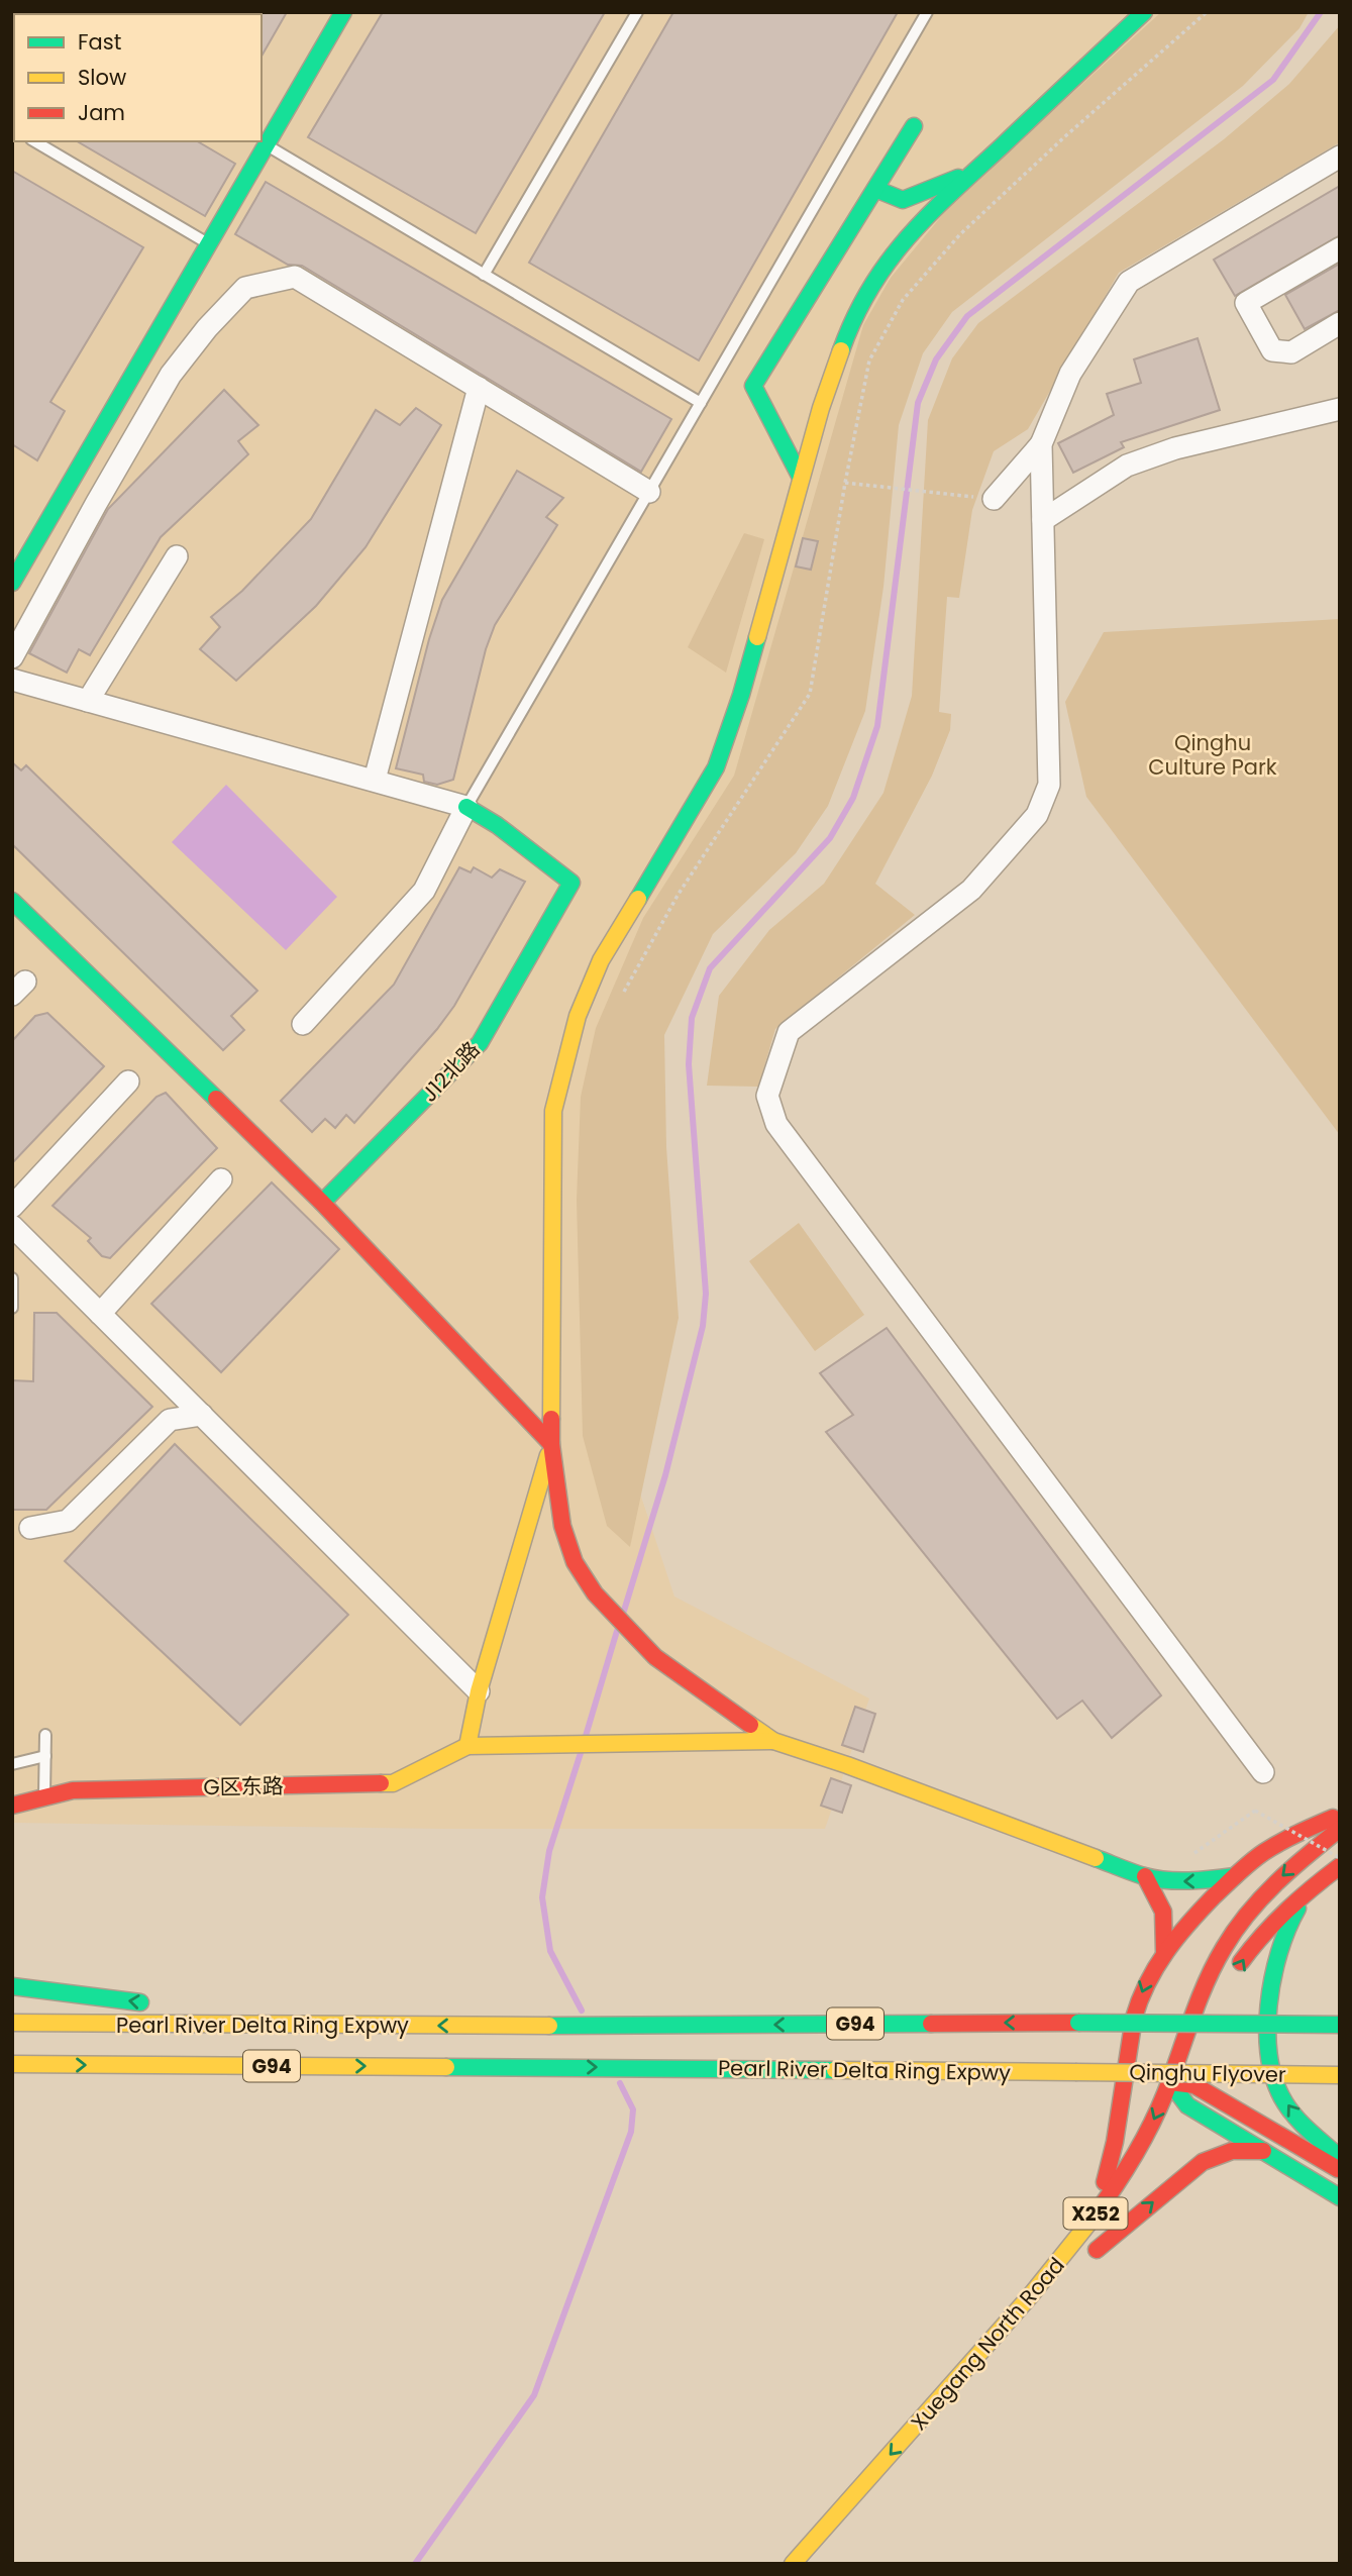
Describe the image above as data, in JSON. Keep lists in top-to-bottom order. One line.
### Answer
{"streets":{"main road":["J12北路","G区东路","G94","Pearl River Delta Ring Expwy","Qinghu Flyover","X252","Xuegang North Road"]},"crossings":[["Pearl River Delta Ring Expwy","Qinghu Flyover"]],"parks":["Qinghu Culture Park"],"legend":["Fast","Slow","Jam"]}
